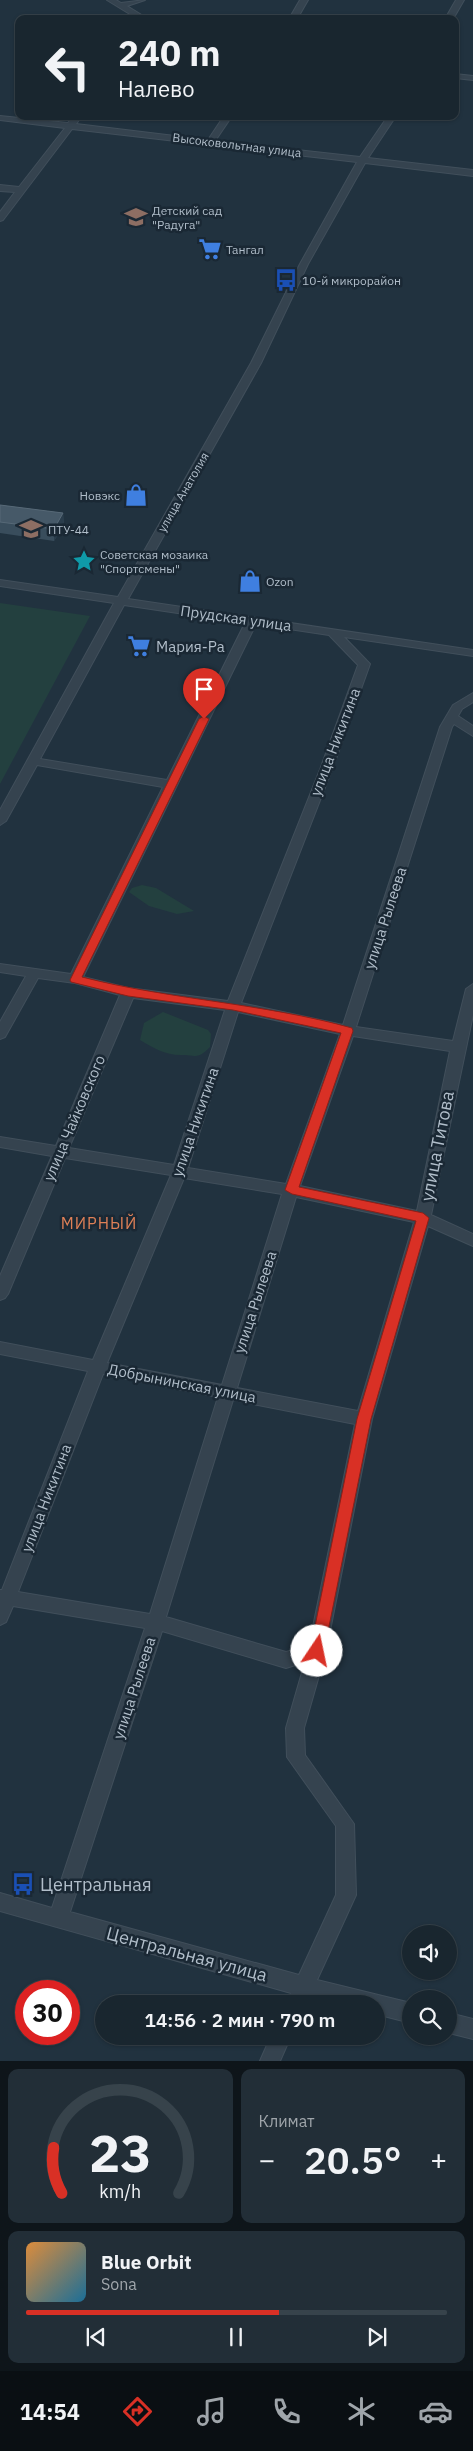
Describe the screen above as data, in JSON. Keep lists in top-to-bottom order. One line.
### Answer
{"streets":{"street":["Высоковольтная улица","улица Анатолия","Прудская улица","улица Никитина","улица Рылеева","улица Чайковского","улица Титова","Добрынинская улица","Центральная улица"]},"crossings":[["Высоковольтная улица","улица Анатолия"],["улица Анатолия","Прудская улица"],["Прудская улица","улица Никитина"],["улица Никитина","Добрынинская улица"],["улица Рылеева","Добрынинская улица"],["улица Рылеева","Центральная улица"],["улица Титова","Добрынинская улица"],["улица Титова","Центральная улица"]],"districts":["МИРНЫЙ"],"places":{"school or university":["Детский сад \"Радуга\"","ПТУ-44"],"supermarket":["Тангал","Мария-Ра"],"bus stop":["10-й микрорайон","Центральная"],"shop":["Новэкс","Ozon"],"place":["Советская мозаика \"Спортсмены\""]},"page":{"turn":["240 m","Налево"],"limit":"30","trip":"14:56 · 2 мин · 790 m","tile":"Климат","heat":["−","20.5°","+"],"song":["Blue Orbit","Sona"],"tabs":"14:54","gauge":["23","km/h"]}}
